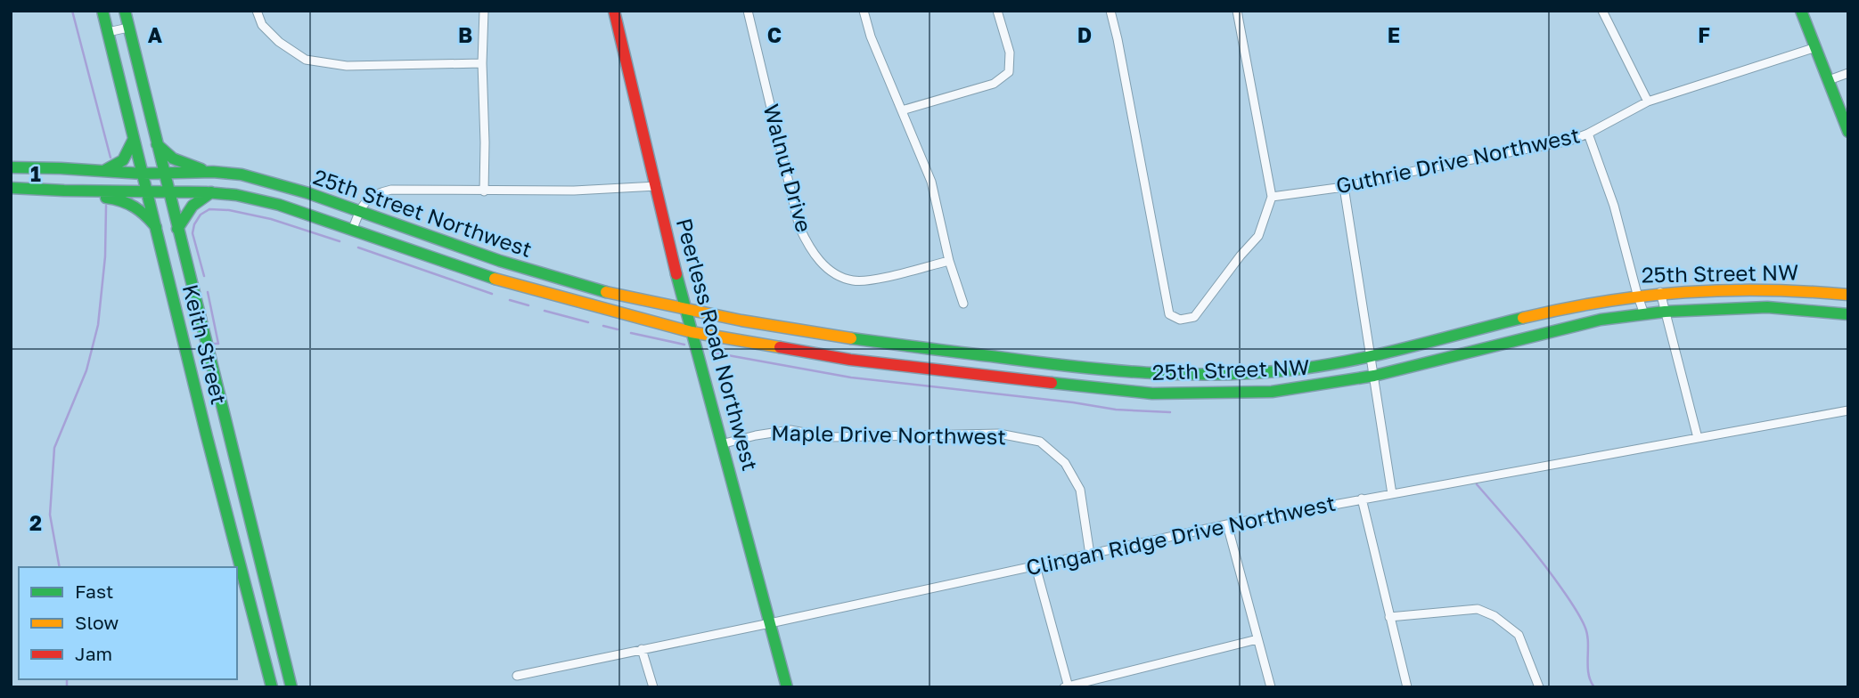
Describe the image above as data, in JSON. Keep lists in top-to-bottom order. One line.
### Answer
{"streets":{"main road":["25th Street Northwest","25th Street NW","Keith Street","Peerless Road Northwest"],"street":["Guthrie Drive Northwest","Walnut Drive","Maple Drive Northwest","Clingan Ridge Drive Northwest"]},"crossings":[["25th Street Northwest","25th Street NW"],["25th Street Northwest","Keith Street"],["25th Street Northwest","Peerless Road Northwest"],["25th Street NW","Peerless Road Northwest"],["Peerless Road Northwest","Maple Drive Northwest"],["Peerless Road Northwest","Clingan Ridge Drive Northwest"],["Maple Drive Northwest","Clingan Ridge Drive Northwest"]],"legend":["Fast","Slow","Jam"],"grid":{"columns":["A","B","C","D","E","F"],"rows":["1","2"]}}
